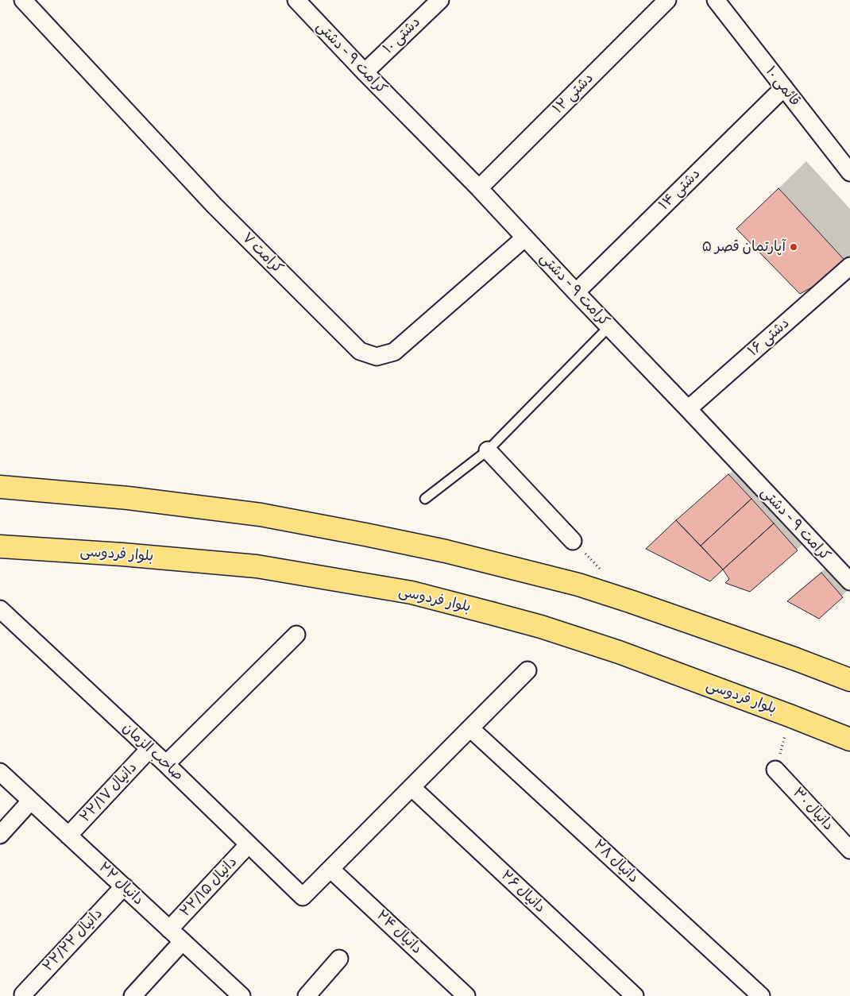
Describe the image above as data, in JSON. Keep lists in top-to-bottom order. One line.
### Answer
{"streets":{"main road":["بلوار فردوسی"],"street":["دشتی ۱۰","کرامت ۹ - دشتی","قائمی ۱۰","دشتی ۱۲","دشتی ۱۴","کرامت ۷","دشتی ۱۶","صاحب الزمان","دانیال ۲۲/۱۷","دانیال ۳۰","دانیال ۲۸","دانیال ۲۲","دانیال ۲۲/۱۵","دانیال ۲۶","دانیال ۲۴","دانیال ۲۲/۲۲"]},"crossings":[["دشتی ۱۰","کرامت ۹ - دشتی"],["کرامت ۹ - دشتی","دشتی ۱۲"],["کرامت ۹ - دشتی","دشتی ۱۴"],["کرامت ۹ - دشتی","کرامت ۷"],["کرامت ۹ - دشتی","دشتی ۱۶"],["قائمی ۱۰","دشتی ۱۴"],["صاحب الزمان","دانیال ۲۲/۱۷"],["صاحب الزمان","دانیال ۲۲/۱۵"],["صاحب الزمان","دانیال ۲۴"],["دانیال ۲۲/۱۷","دانیال ۲۲"],["دانیال ۲۲","دانیال ۲۲/۱۵"],["دانیال ۲۲","دانیال ۲۲/۲۲"]],"places":["آپارتمان قصر ۵"]}
